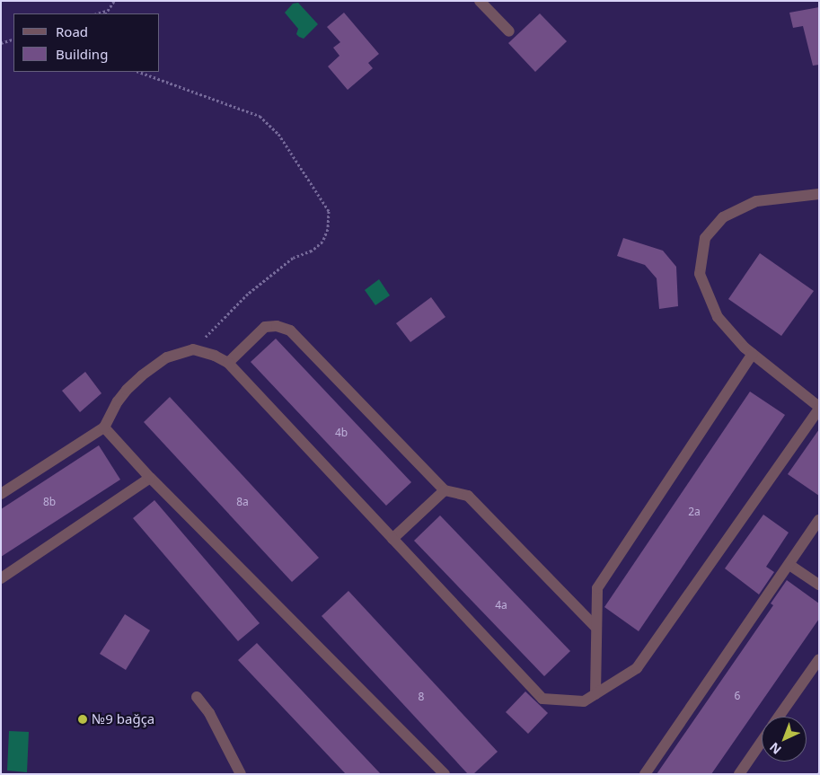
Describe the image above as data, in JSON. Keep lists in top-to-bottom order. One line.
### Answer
{"places":["№9 bağça"],"house_numbers":["4b","8b","8a","2a","4a","6","8"],"legend":["Road","Building"],"north":"bottom left"}
